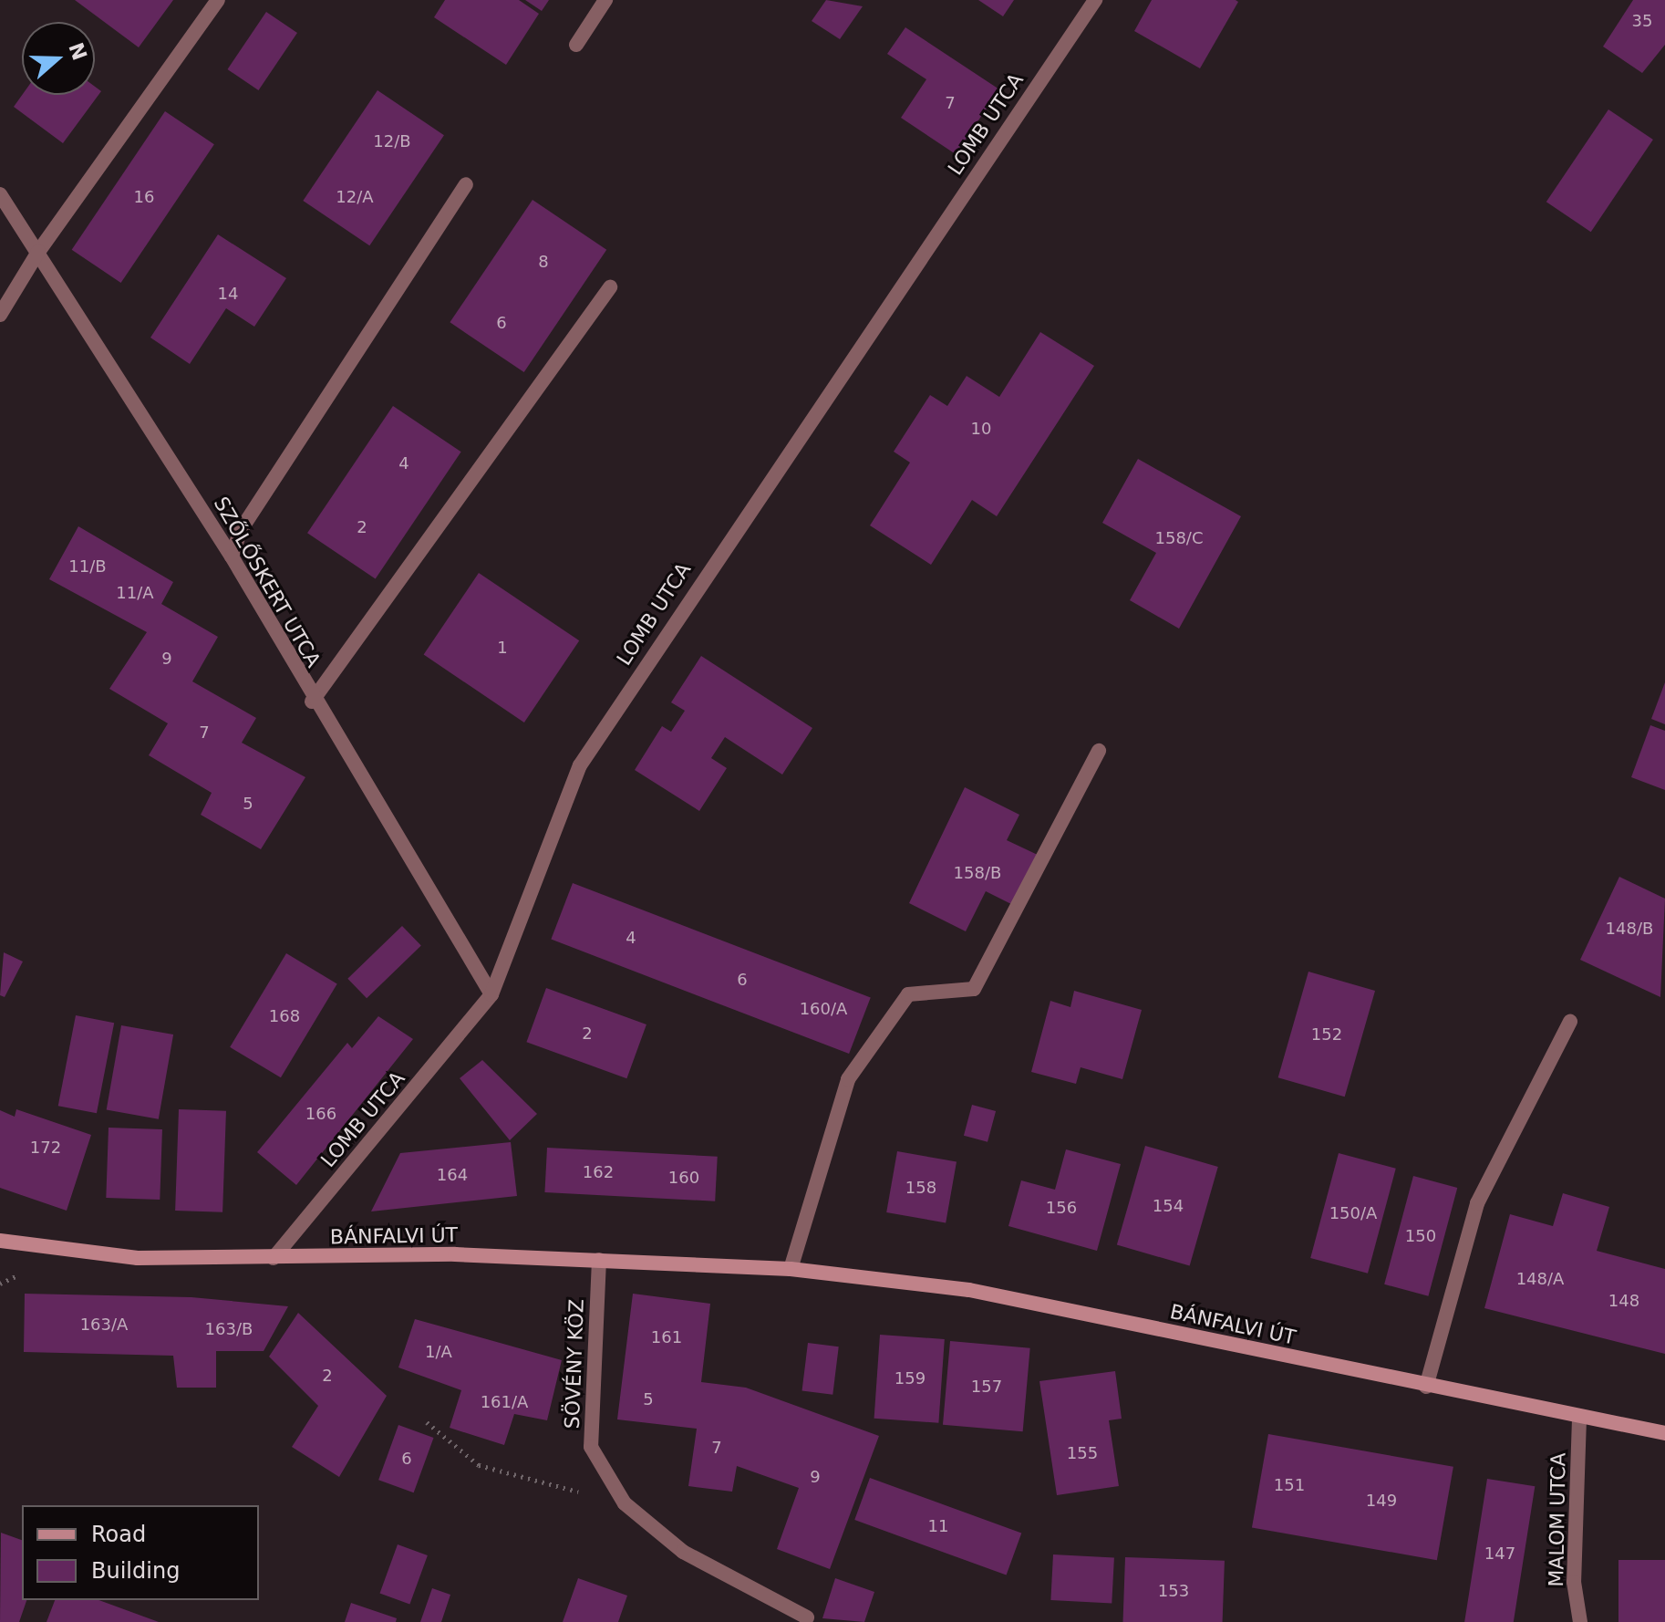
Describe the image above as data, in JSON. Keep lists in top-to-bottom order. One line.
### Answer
{"streets":{"street":["LOMB UTCA","SZŐLŐSKERT UTCA","BÁNFALVI ÚT","SÖVÉNY KÖZ","MALOM UTCA"]},"crossings":[["LOMB UTCA","SZŐLŐSKERT UTCA"],["LOMB UTCA","BÁNFALVI ÚT"],["BÁNFALVI ÚT","SÖVÉNY KÖZ"],["BÁNFALVI ÚT","MALOM UTCA"]],"house_numbers":["35","7","12/B","16","12/A","8","14","6","10","4","2","158/C","11/B","11/A","1","9","7","5","158/B","148/B","4","6","160/A","168","2","152","166","172","162","164","160","158","154","156","150/A","150","148/A","148","163/A","163/B","161","1/A","2","159","157","5","161/A","7","155","6","9","151","149","11","147","153"],"legend":["Road","Building"],"north":"right"}
